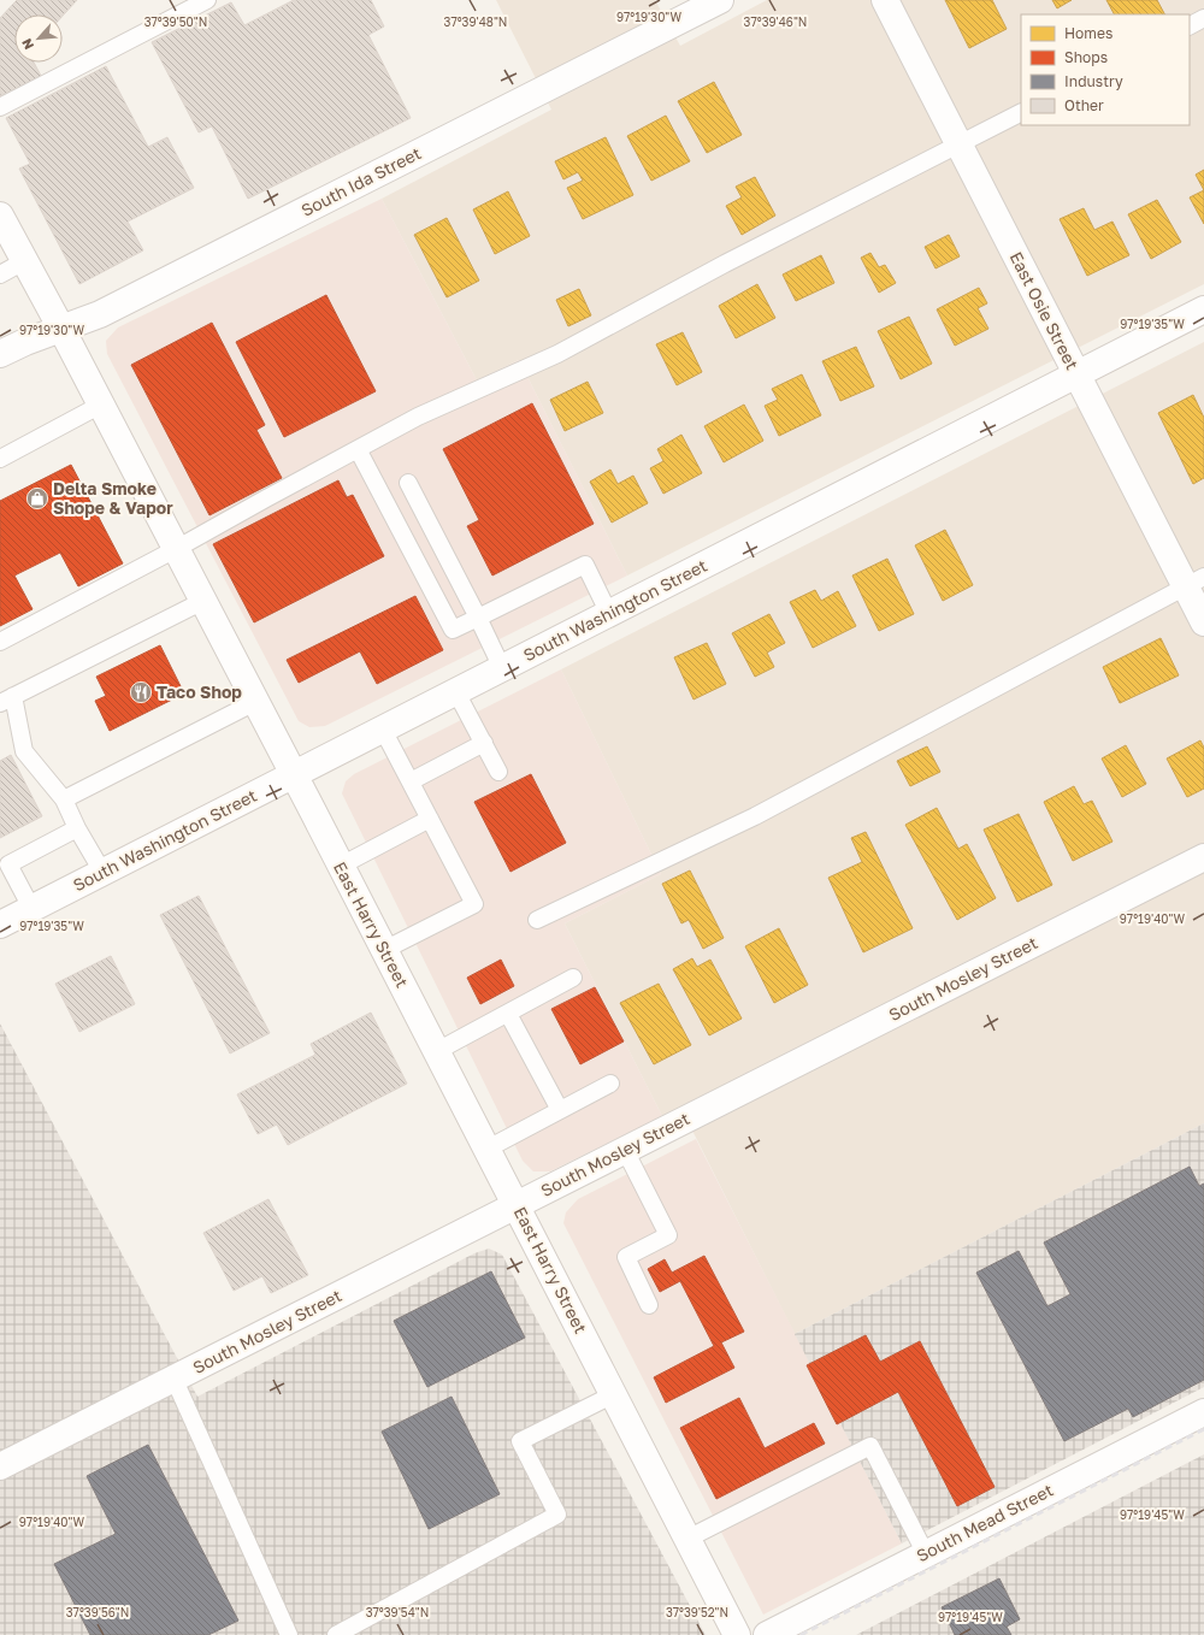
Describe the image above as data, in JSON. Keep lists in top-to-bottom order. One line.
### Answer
{"streets":{"street":["South Ida Street","East Osie Street","South Washington Street","East Harry Street","South Mosley Street","South Mead Street"]},"crossings":[["South Ida Street","East Harry Street"],["East Osie Street","South Washington Street"],["South Washington Street","East Harry Street"],["East Harry Street","South Mosley Street"]],"places":{"shop":["Delta Smoke Shope & Vapor"],"restaurant":["Taco Shop"]},"legend":["Homes","Shops","Industry","Other"],"north":"bottom left","coordinates":["97°19'30\"W","37°39'50\"N","37°39'48\"N","37°39'46\"N","97°19'35\"W","97°19'40\"W","97°19'45\"W","37°39'56\"N","37°39'54\"N","37°39'52\"N"]}
